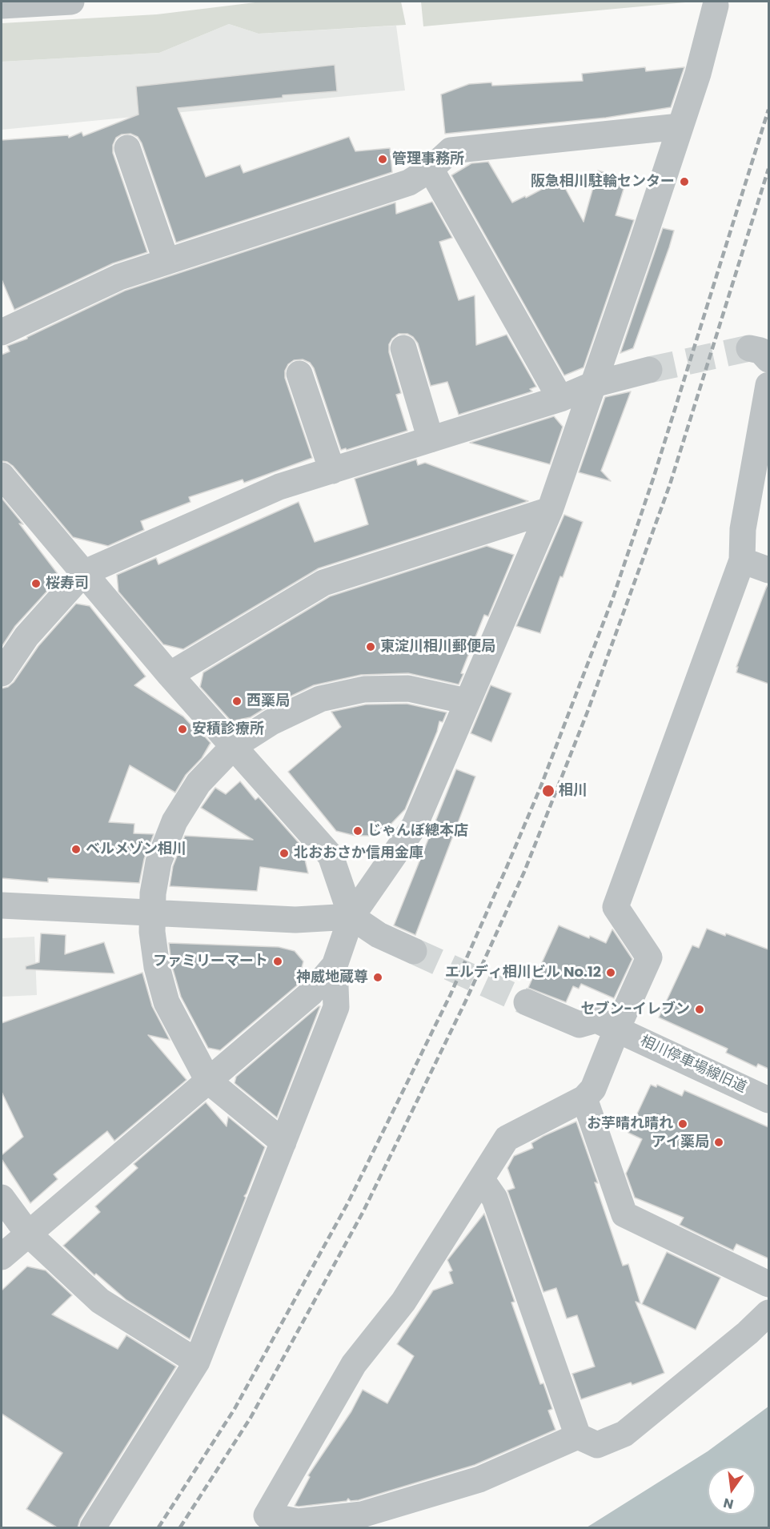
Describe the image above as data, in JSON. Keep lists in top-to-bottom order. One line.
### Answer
{"streets":{"street":["相川停車場線旧道"]},"places":["管理事務所","阪急相川駐輪センター","桜寿司","東淀川相川郵便局","西薬局","安積診療所","相川","じゃんぼ總本店","ベルメゾン相川","北おおさか信用金庫","ファミリーマート","エルディ相川ビル No.12","神威地蔵尊","セブン-イレブン","お芋晴れ晴れ","アイ薬局"],"north":"bottom"}
